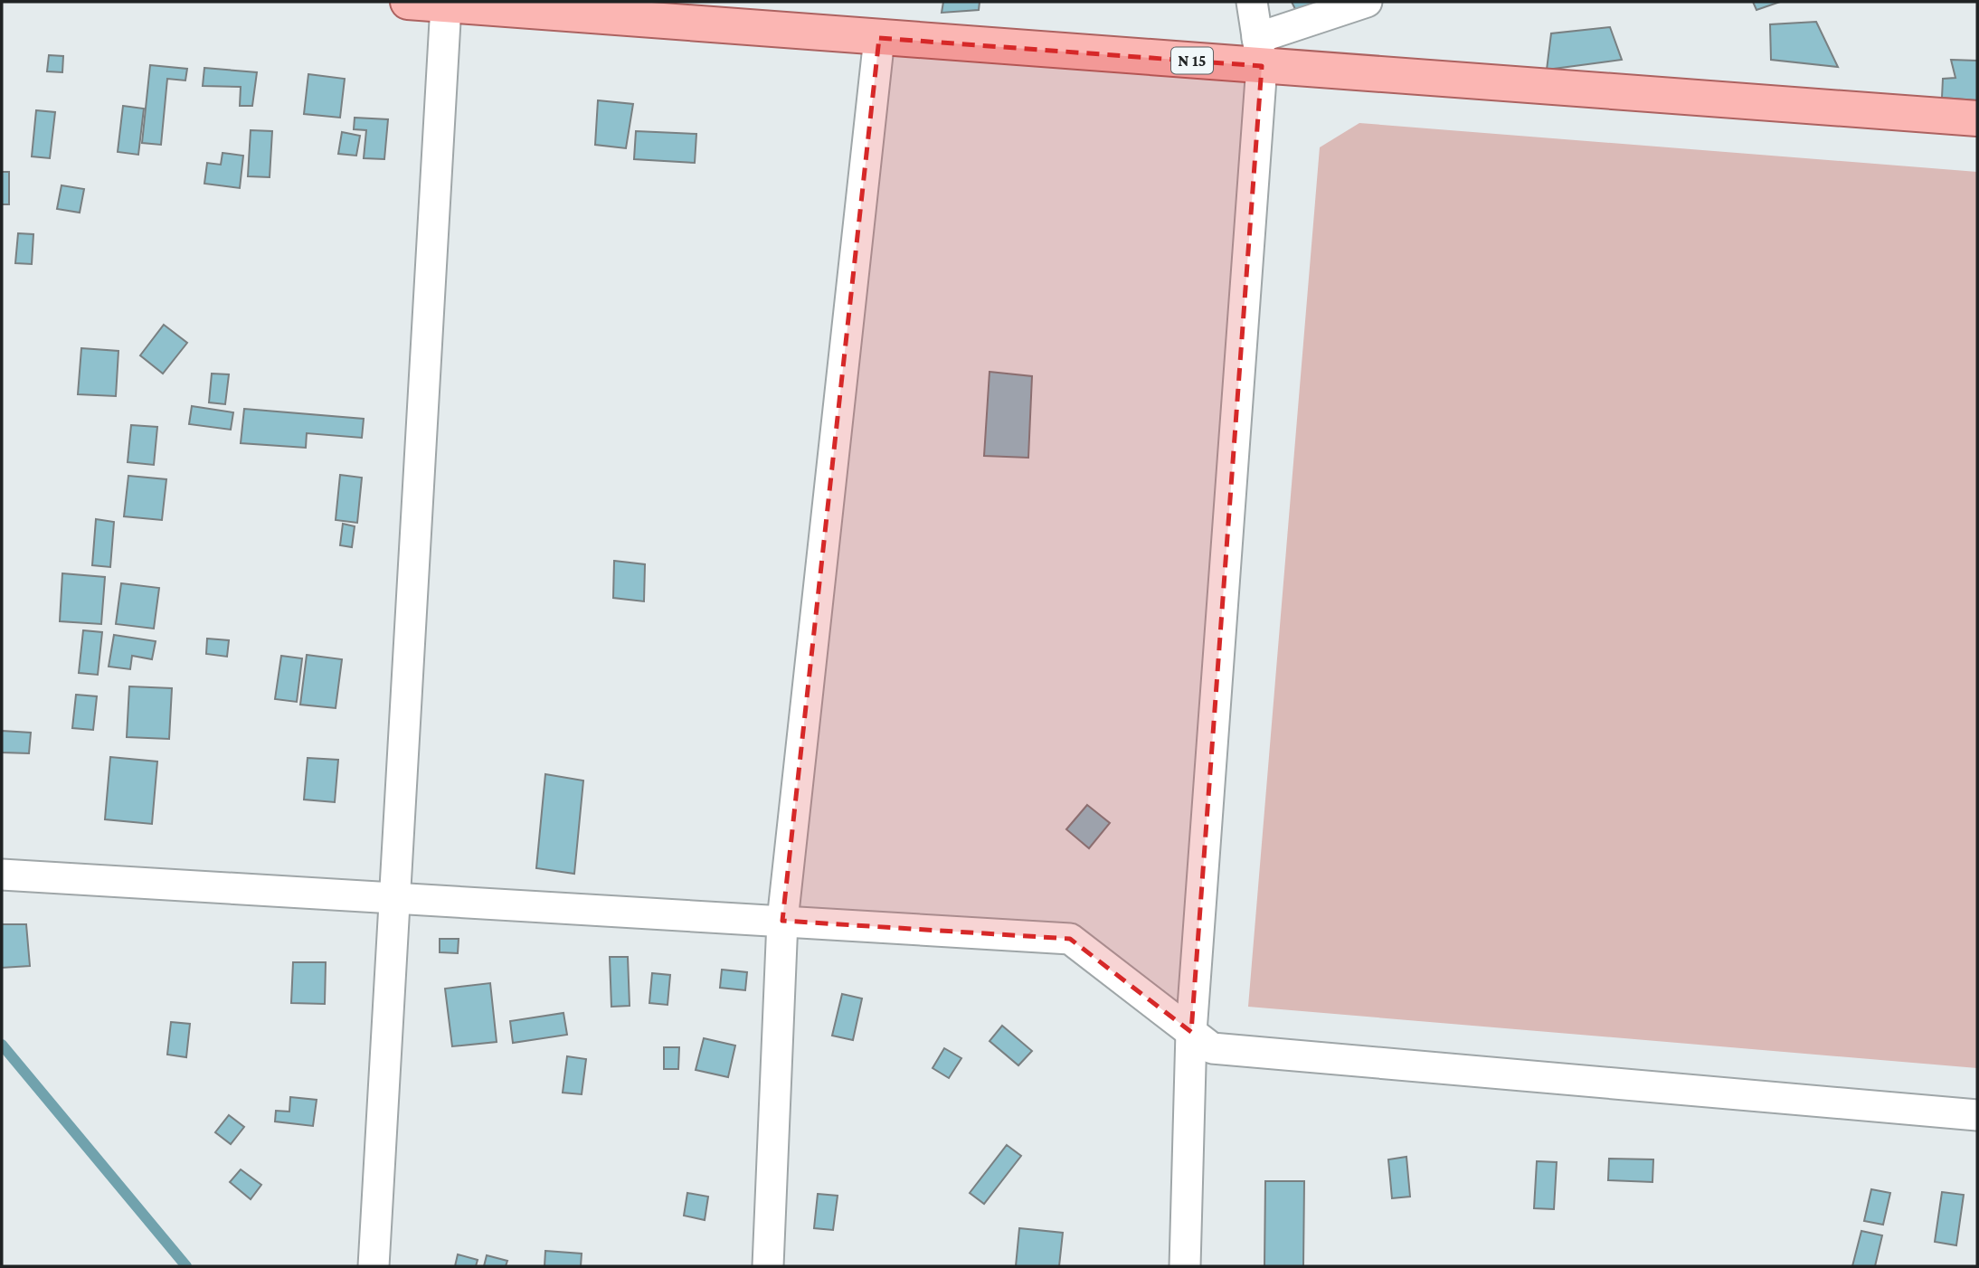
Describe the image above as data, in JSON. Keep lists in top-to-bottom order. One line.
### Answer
{"streets":{"main road":["N 15"]}}
